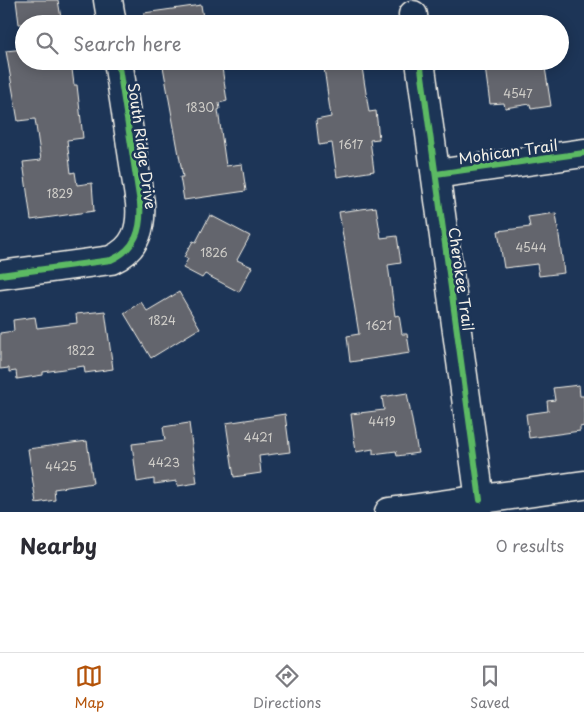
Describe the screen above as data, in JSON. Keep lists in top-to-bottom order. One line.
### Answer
{"streets":{"street":["South Ridge Drive","Mohican Trail","Cherokee Trail"]},"crossings":[["Mohican Trail","Cherokee Trail"]],"house_numbers":["4547","1830","1617","1829","4544","1826","1824","1621","1822","4419","4421","4423","4425"],"page":{"search":"Search here","heading":["Nearby","0 results"],"nav":["Map","Directions","Saved"]}}
